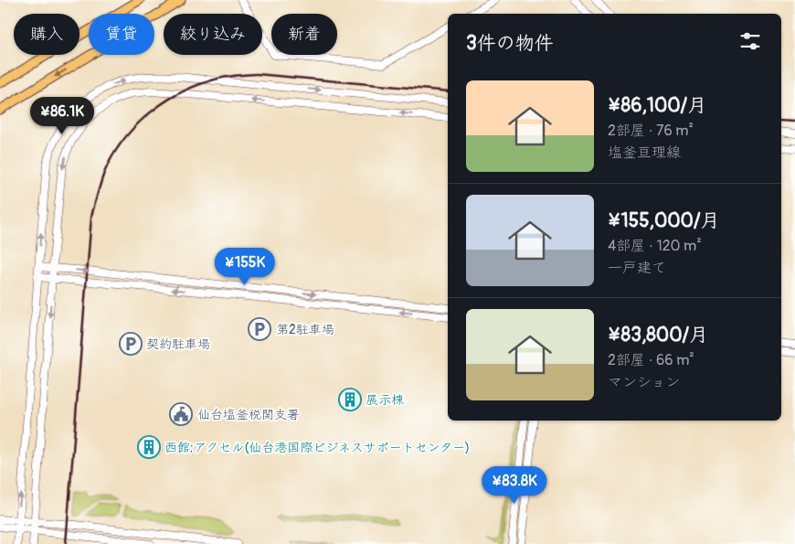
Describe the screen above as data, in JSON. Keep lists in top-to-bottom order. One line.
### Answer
{"places":{"parking":["第2駐車場","契約駐車場"],"building":["展示棟","西館;アクセル(仙台港国際ビジネスサポートセンター)"],"public building":["仙台塩釜税関支署"]},"page":{"chip":["購入","賃貸","絞り込み","新着"],"heading":"3件の物件","list":[{"name":"¥86,100/月","note":"2部屋 · 76 m² · 塩釜亘理線"},{"name":"¥155,000/月","note":"4部屋 · 120 m² · 一戸建て"},{"name":"¥83,800/月","note":"2部屋 · 66 m² · マンション"}],"price":["¥86.1K","¥155K","¥83.8K"]}}
